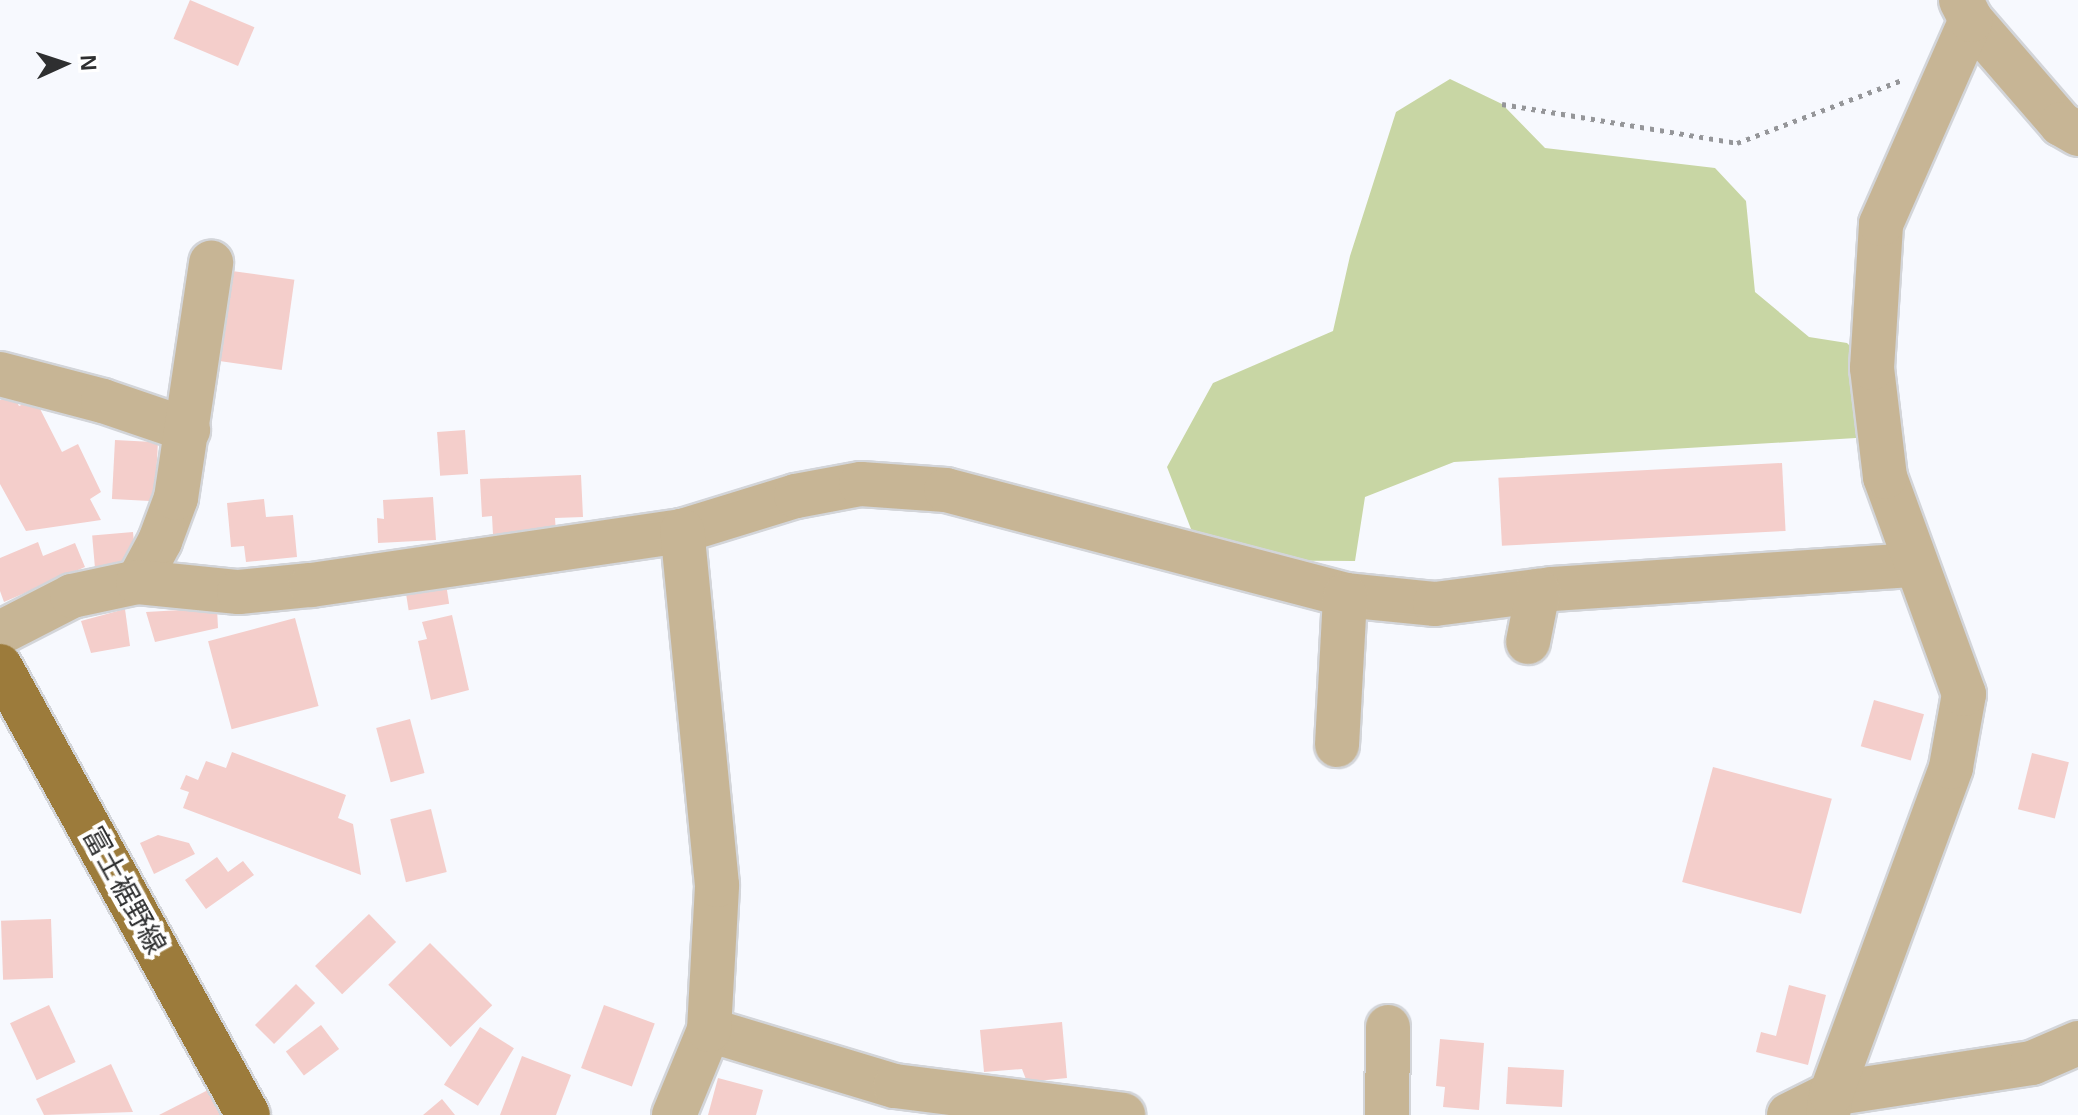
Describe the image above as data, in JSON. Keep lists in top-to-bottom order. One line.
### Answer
{"streets":{"main road":["富士裾野線"]},"north":"right"}
